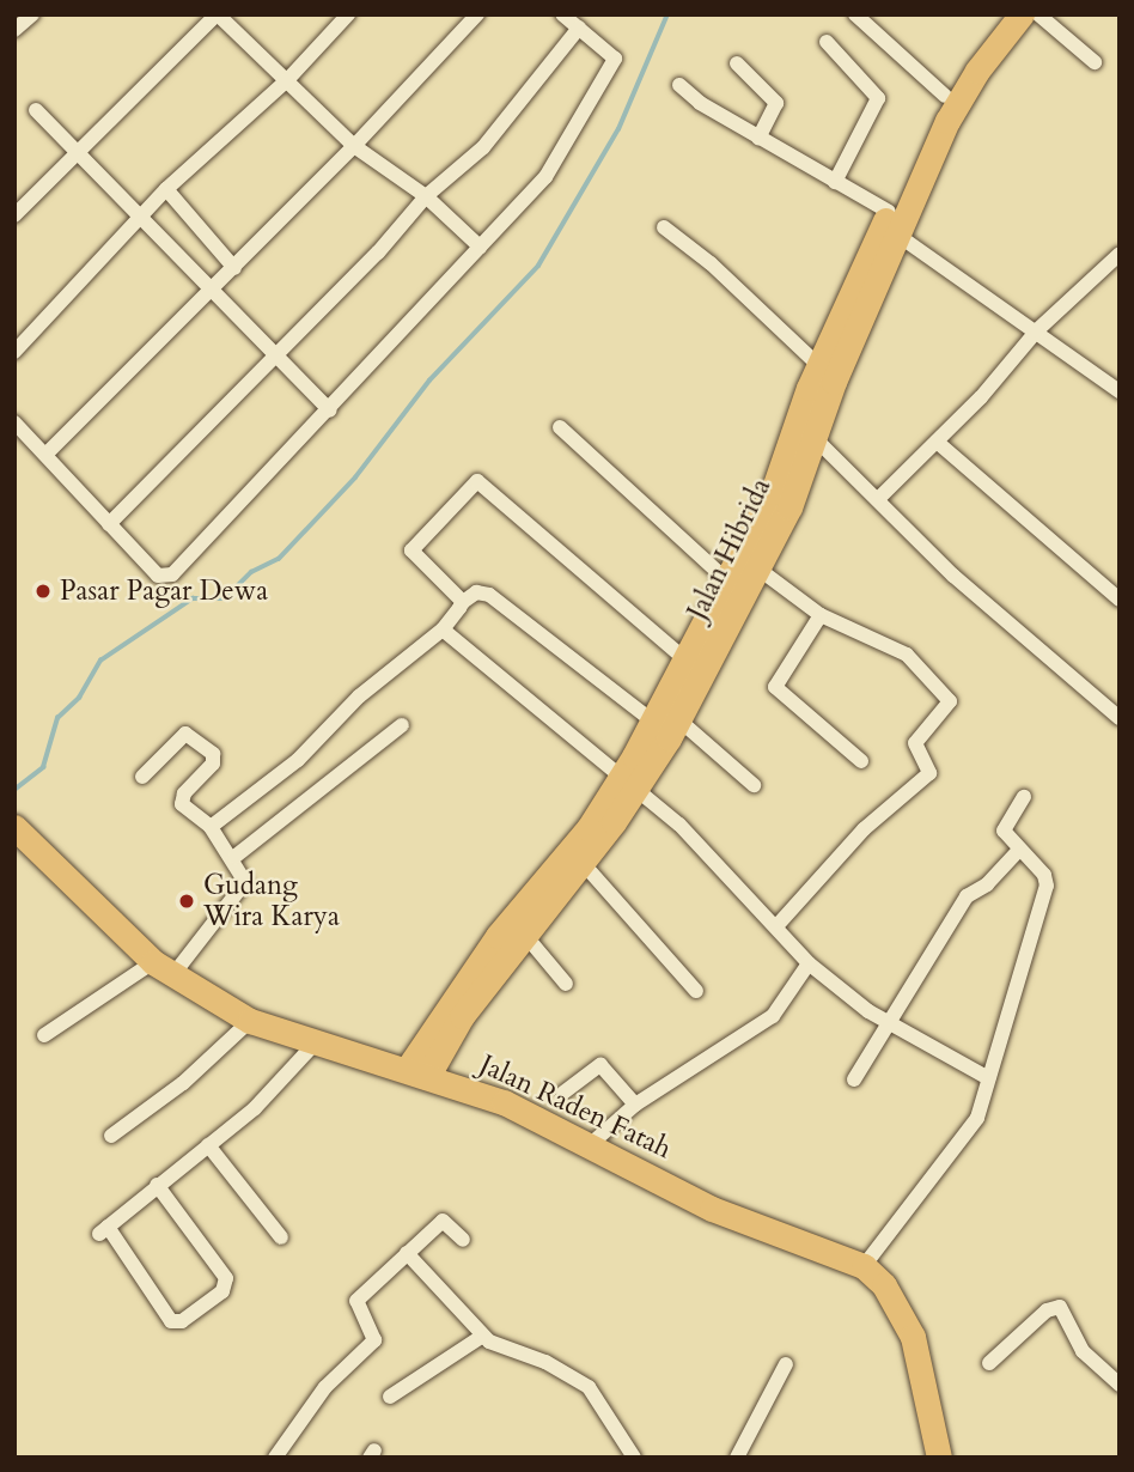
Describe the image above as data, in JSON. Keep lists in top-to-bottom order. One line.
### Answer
{"streets":{"main road":["Jalan Hibrida","Jalan Raden Fatah"]},"crossings":[["Jalan Hibrida","Jalan Raden Fatah"]],"places":["Pasar Pagar Dewa","Gudang Wira Karya"]}
